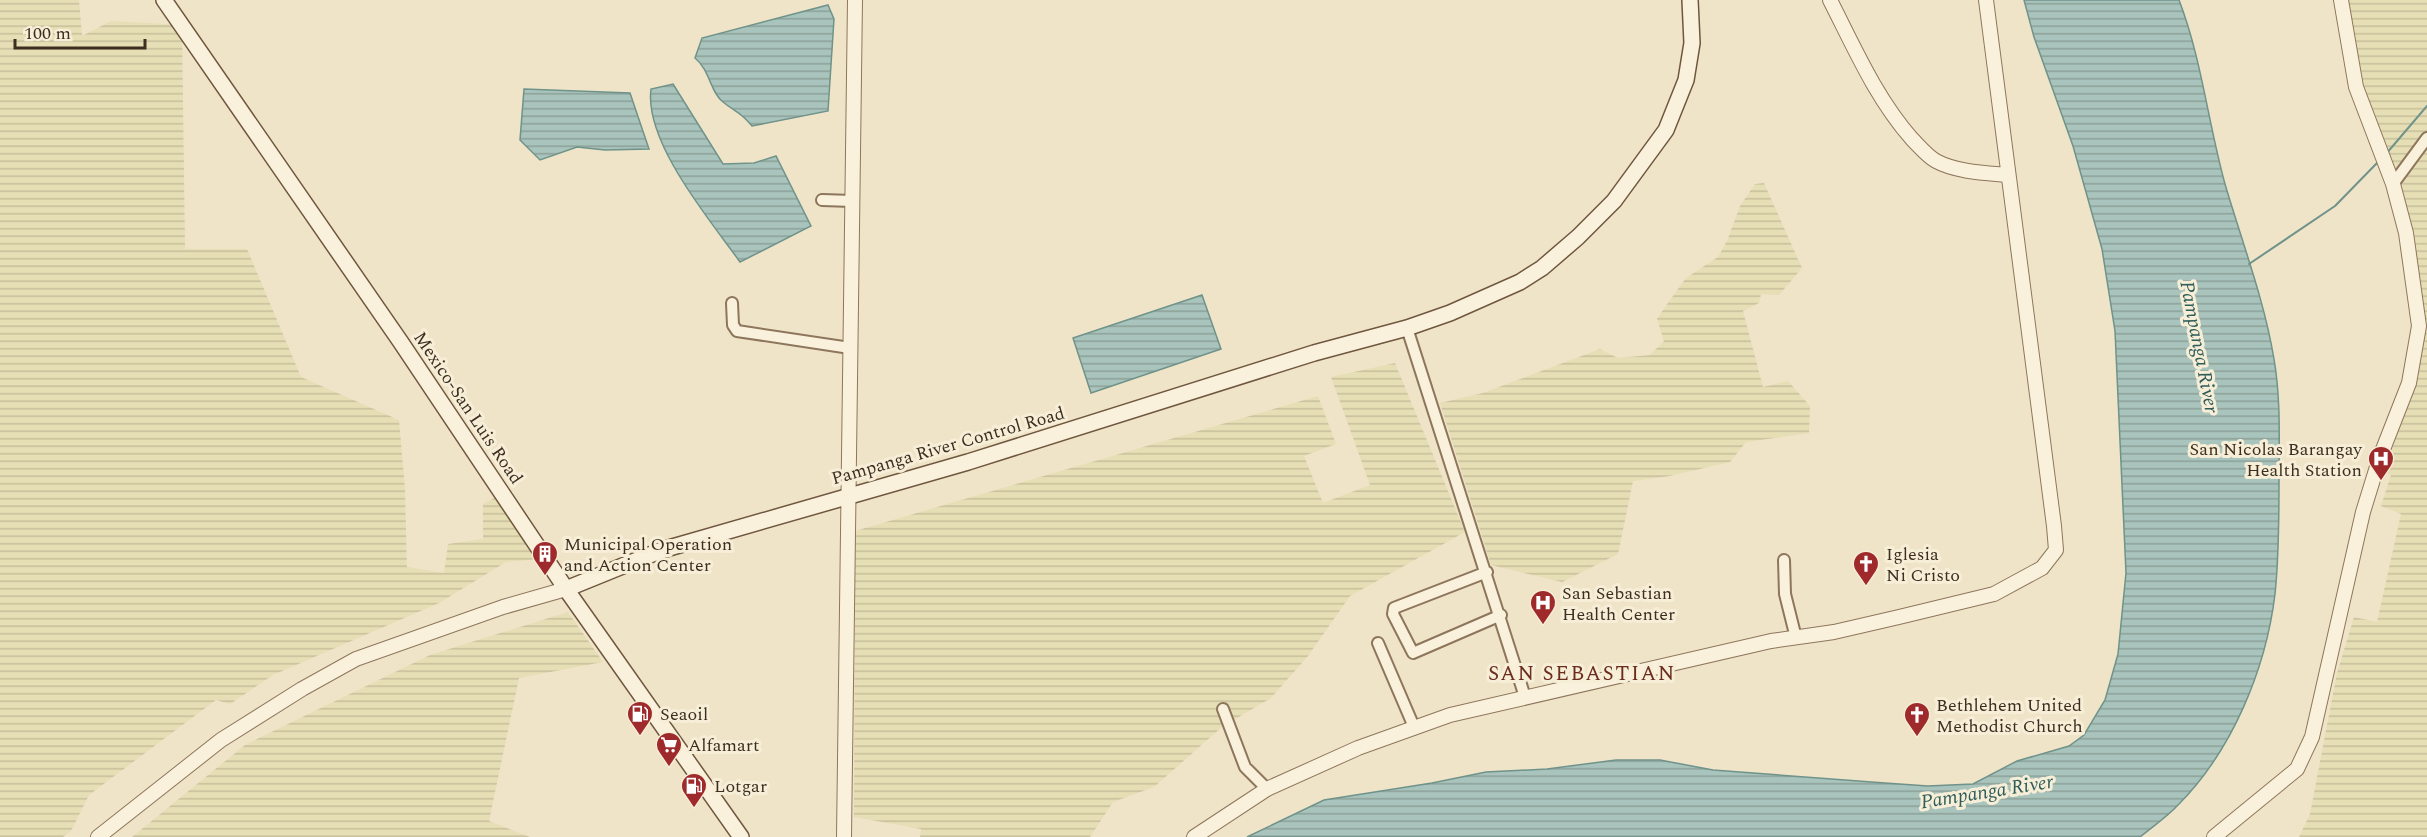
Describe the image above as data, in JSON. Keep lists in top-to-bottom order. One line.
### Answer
{"streets":{"main road":["Mexico-San Luis Road","Pampanga River Control Road"]},"crossings":[["Mexico-San Luis Road","Pampanga River Control Road"]],"districts":["SAN SEBASTIAN"],"water":["Pampanga River"],"places":{"hospital":["San Nicolas Barangay Health Station","San Sebastian Health Center"],"building":["Municipal Operation and Action Center"],"church":["Iglesia Ni Cristo","Bethlehem United Methodist Church"],"fuel station":["Seaoil","Lotgar"],"supermarket":["Alfamart"]},"scale_bar":"100 m"}
